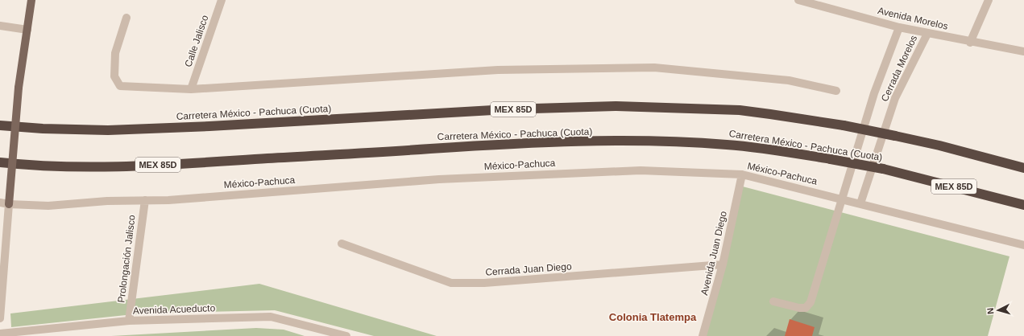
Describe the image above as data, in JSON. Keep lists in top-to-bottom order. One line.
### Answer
{"streets":{"highway":["MEX 85D","Carretera México - Pachuca (Cuota)"],"street":["Avenida Morelos","Calle Jalisco","Cerrada Morelos","México-Pachuca","Avenida Juan Diego","Prolongación Jalisco","Cerrada Juan Diego","Avenida Acueducto"]},"crossings":[["Avenida Morelos","Cerrada Morelos"],["Cerrada Morelos","México-Pachuca"],["México-Pachuca","Avenida Juan Diego"],["México-Pachuca","Prolongación Jalisco"],["Avenida Juan Diego","Cerrada Juan Diego"],["Prolongación Jalisco","Avenida Acueducto"]],"districts":["Colonia Tlatempa"],"north":"left"}
